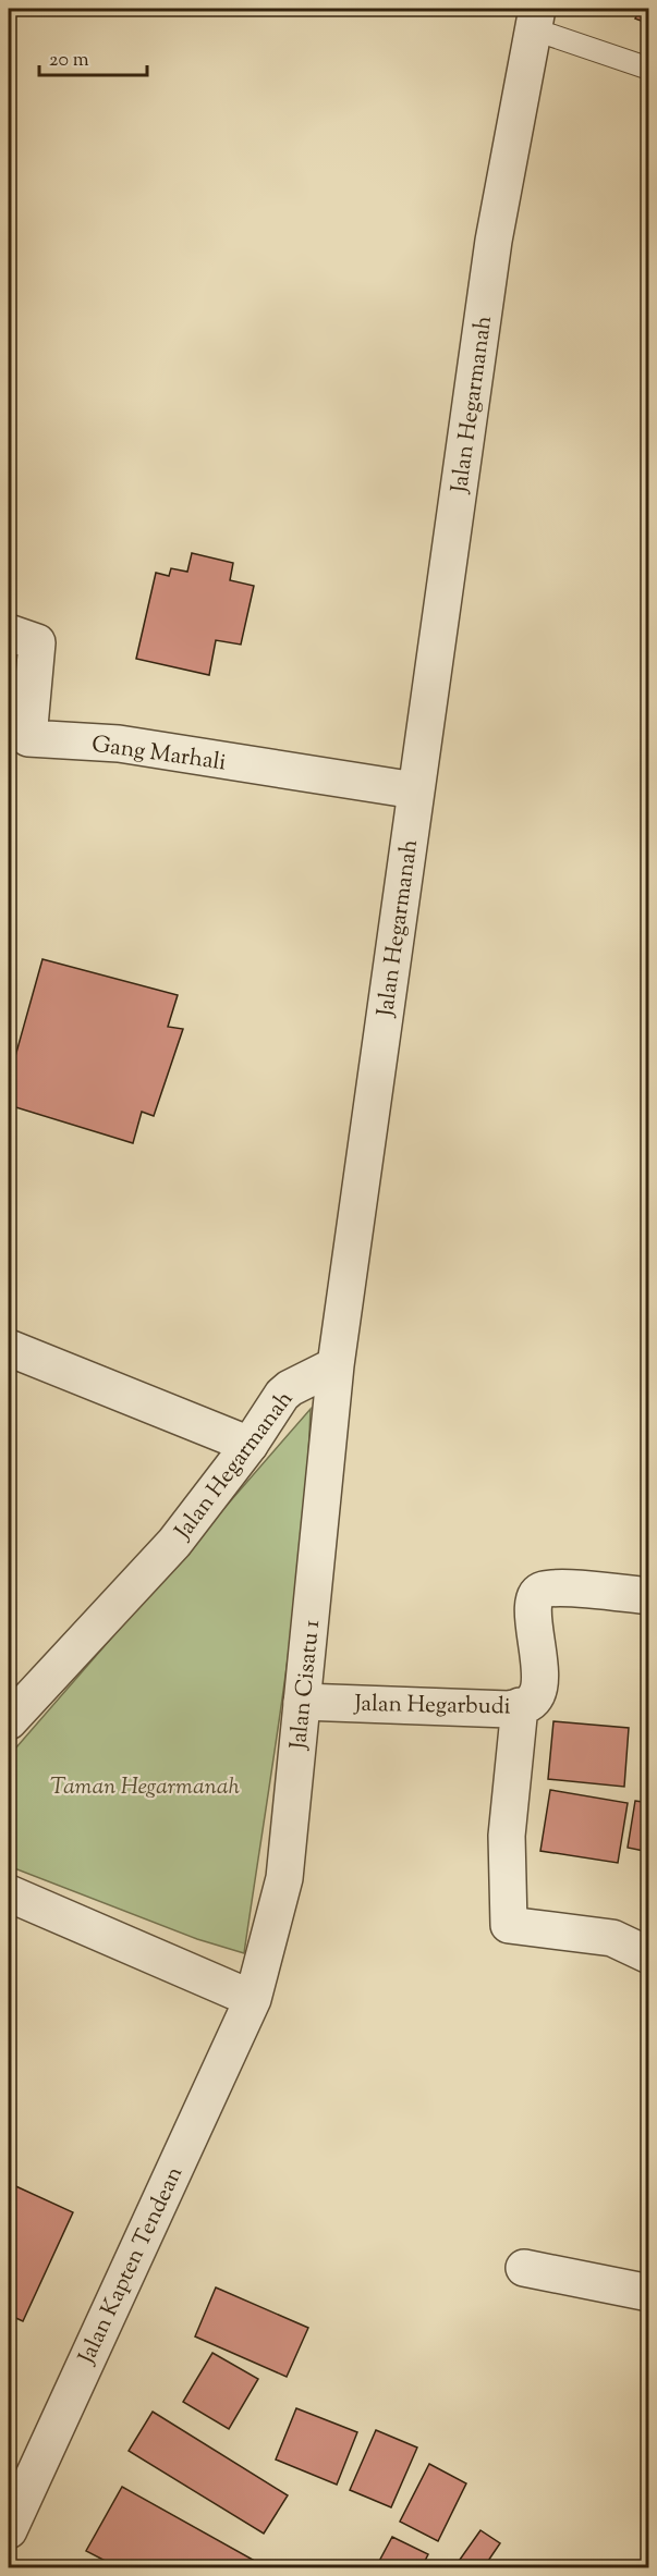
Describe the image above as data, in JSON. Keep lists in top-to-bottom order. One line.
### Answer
{"streets":{"street":["Jalan Hegarmanah","Gang Marhali","Jalan Cisatu 1","Jalan Hegarbudi","Jalan Kapten Tendean"]},"crossings":[["Jalan Hegarmanah","Gang Marhali"],["Jalan Hegarmanah","Jalan Cisatu 1"],["Jalan Cisatu 1","Jalan Hegarbudi"],["Jalan Cisatu 1","Jalan Kapten Tendean"]],"parks":["Taman Hegarmanah"],"scale_bar":"20 m"}
